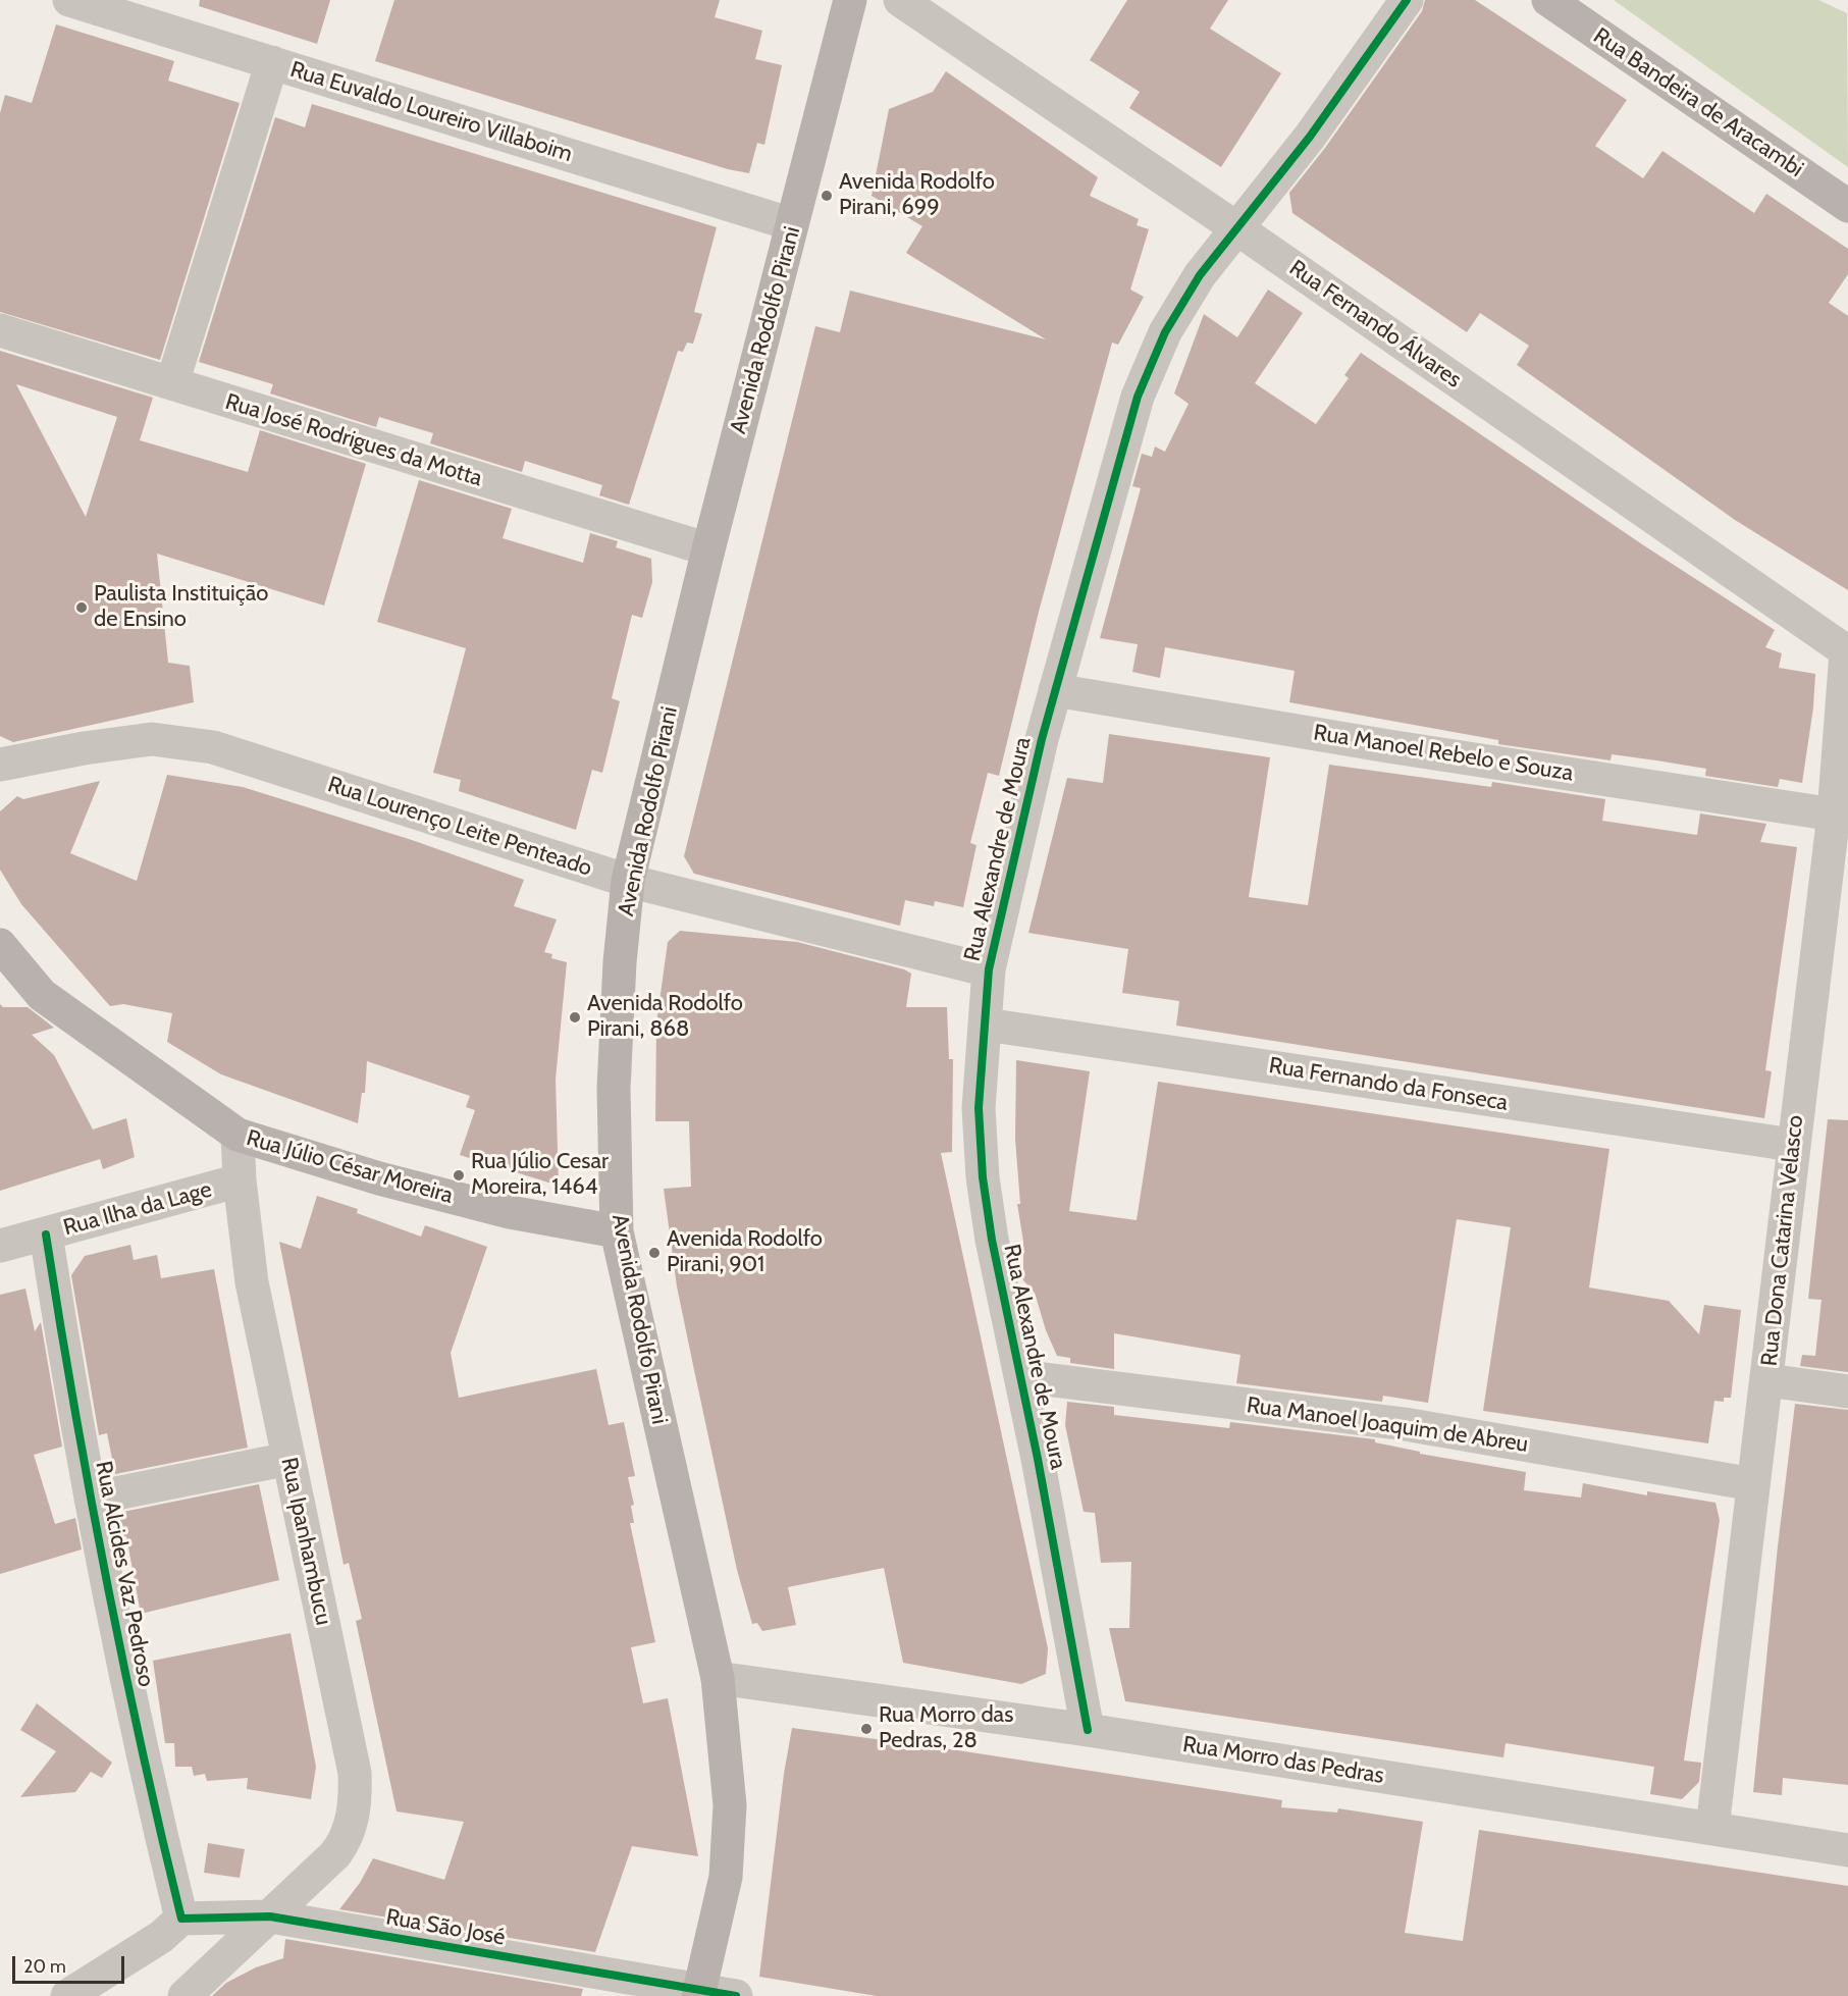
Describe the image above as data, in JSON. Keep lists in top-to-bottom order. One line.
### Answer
{"streets":{"main road":["Rua Bandeira de Aracambi","Avenida Rodolfo Pirani","Rua Júlio César Moreira"],"street":["Rua Euvaldo Loureiro Villaboim","Rua Fernando Álvares","Rua José Rodrigues da Motta","Rua Manoel Rebelo e Souza","Rua Lourenço Leite Penteado","Rua Alexandre de Moura","Rua Fernando da Fonseca","Rua Ilha da Lage","Rua Dona Catarina Velasco","Rua Manoel Joaquim de Abreu","Rua Ipanhambucu","Rua Alcides Vaz Pedroso","Rua Morro das Pedras","Rua São José"]},"crossings":[["Rua Euvaldo Loureiro Villaboim","Avenida Rodolfo Pirani"],["Rua Fernando Álvares","Rua Alexandre de Moura"],["Rua Fernando Álvares","Rua Dona Catarina Velasco"],["Avenida Rodolfo Pirani","Rua José Rodrigues da Motta"],["Avenida Rodolfo Pirani","Rua Lourenço Leite Penteado"],["Avenida Rodolfo Pirani","Rua Júlio César Moreira"],["Avenida Rodolfo Pirani","Rua Morro das Pedras"],["Avenida Rodolfo Pirani","Rua São José"],["Rua Manoel Rebelo e Souza","Rua Alexandre de Moura"],["Rua Manoel Rebelo e Souza","Rua Dona Catarina Velasco"],["Rua Lourenço Leite Penteado","Rua Alexandre de Moura"],["Rua Alexandre de Moura","Rua Fernando da Fonseca"],["Rua Alexandre de Moura","Rua Manoel Joaquim de Abreu"],["Rua Alexandre de Moura","Rua Morro das Pedras"],["Rua Fernando da Fonseca","Rua Dona Catarina Velasco"],["Rua Júlio César Moreira","Rua Ipanhambucu"],["Rua Ilha da Lage","Rua Ipanhambucu"],["Rua Ilha da Lage","Rua Alcides Vaz Pedroso"],["Rua Dona Catarina Velasco","Rua Manoel Joaquim de Abreu"],["Rua Dona Catarina Velasco","Rua Morro das Pedras"],["Rua Ipanhambucu","Rua São José"],["Rua Alcides Vaz Pedroso","Rua São José"]],"places":["Avenida Rodolfo Pirani, 699","Paulista Instituição de Ensino","Avenida Rodolfo Pirani, 868","Rua Júlio Cesar Moreira, 1464","Avenida Rodolfo Pirani, 901","Rua Morro das Pedras, 28"],"scale_bar":"20 m"}
